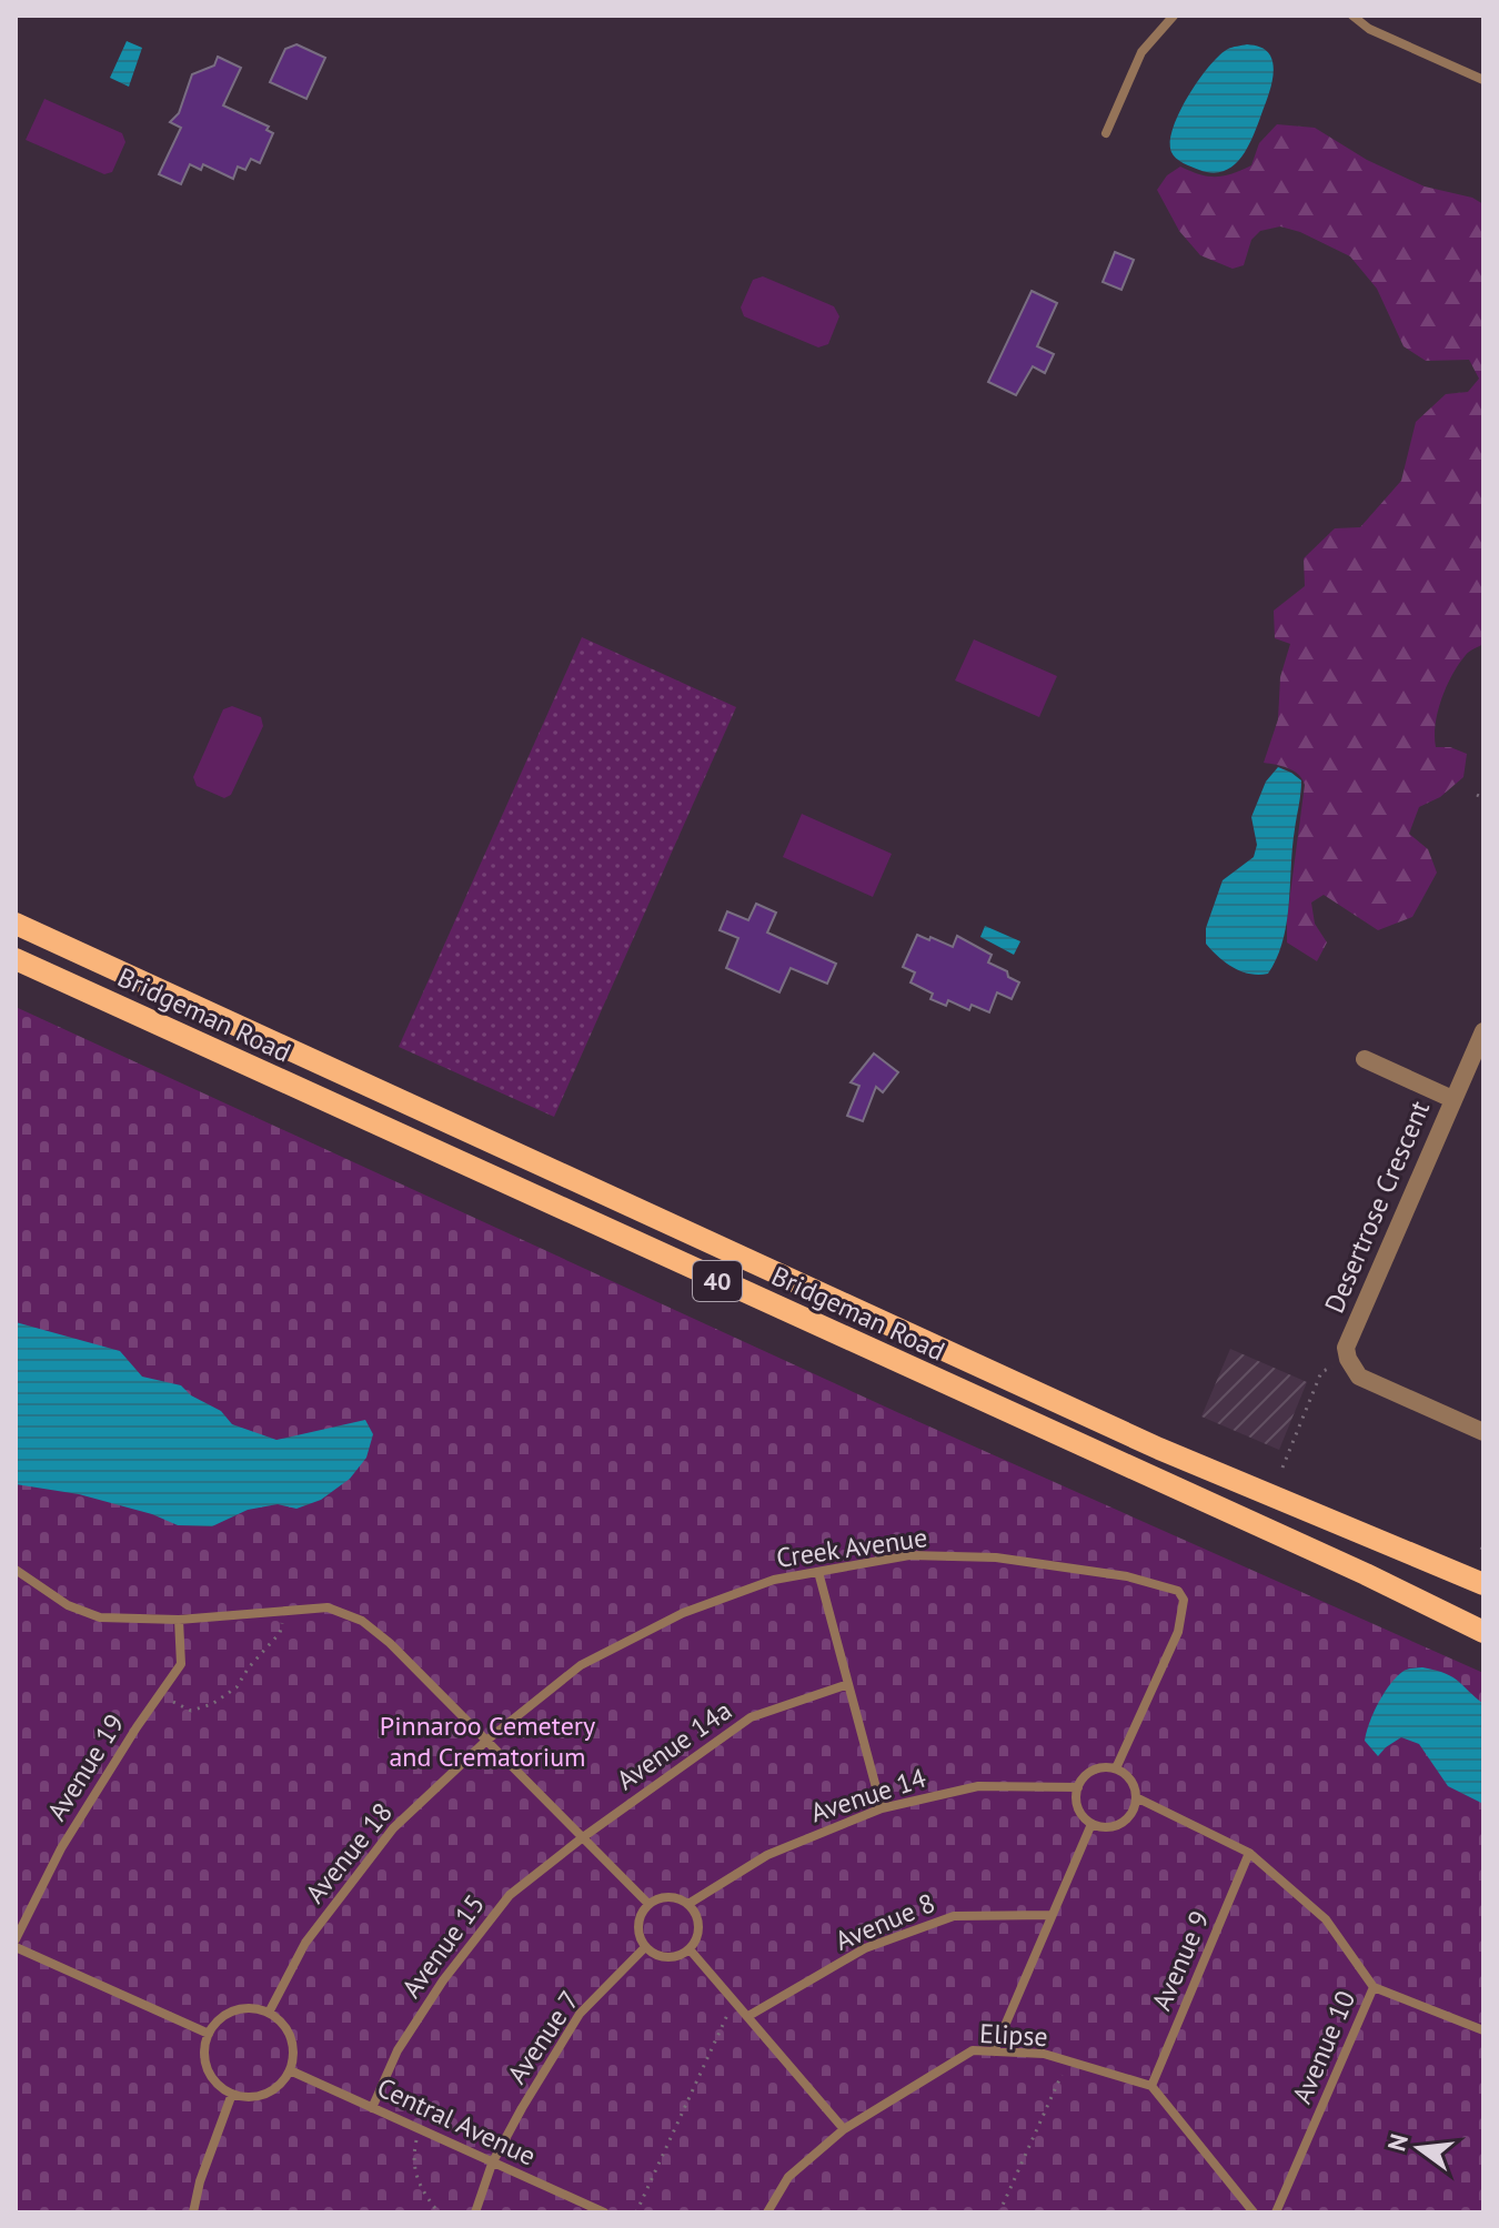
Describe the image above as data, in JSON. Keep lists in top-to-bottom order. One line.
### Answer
{"streets":{"main road":["Bridgeman Road","40"],"street":["Desertrose Crescent"],"lane":["Creek Avenue","Avenue 14a","Avenue 19","Avenue 14","Avenue 18","Avenue 8","Avenue 15","Avenue 9","Elipse","Avenue 7","Avenue 10","Central Avenue"]},"crossings":[["Creek Avenue","Avenue 14"],["Creek Avenue","Avenue 18"],["Creek Avenue","Avenue 10"],["Avenue 14a","Avenue 15"],["Avenue 14","Avenue 7"],["Avenue 14","Avenue 10"],["Avenue 18","Central Avenue"],["Avenue 15","Central Avenue"],["Avenue 9","Elipse"],["Avenue 9","Avenue 10"],["Avenue 7","Central Avenue"]],"parks":["Pinnaroo Cemetery and Crematorium"],"north":"left"}
